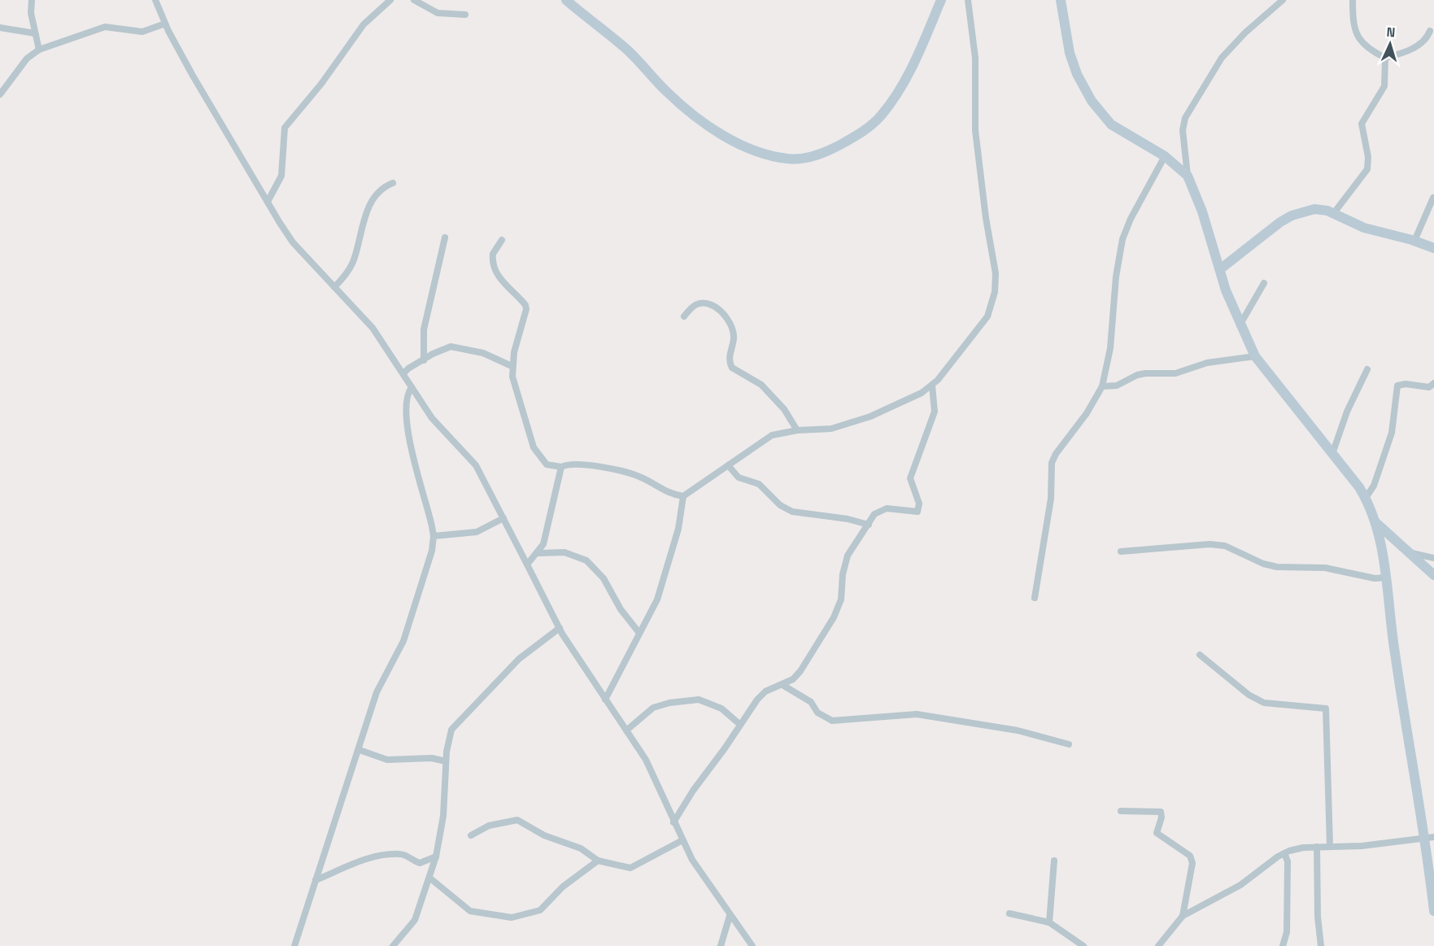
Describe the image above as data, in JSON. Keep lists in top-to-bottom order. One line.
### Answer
{"north":"top"}
